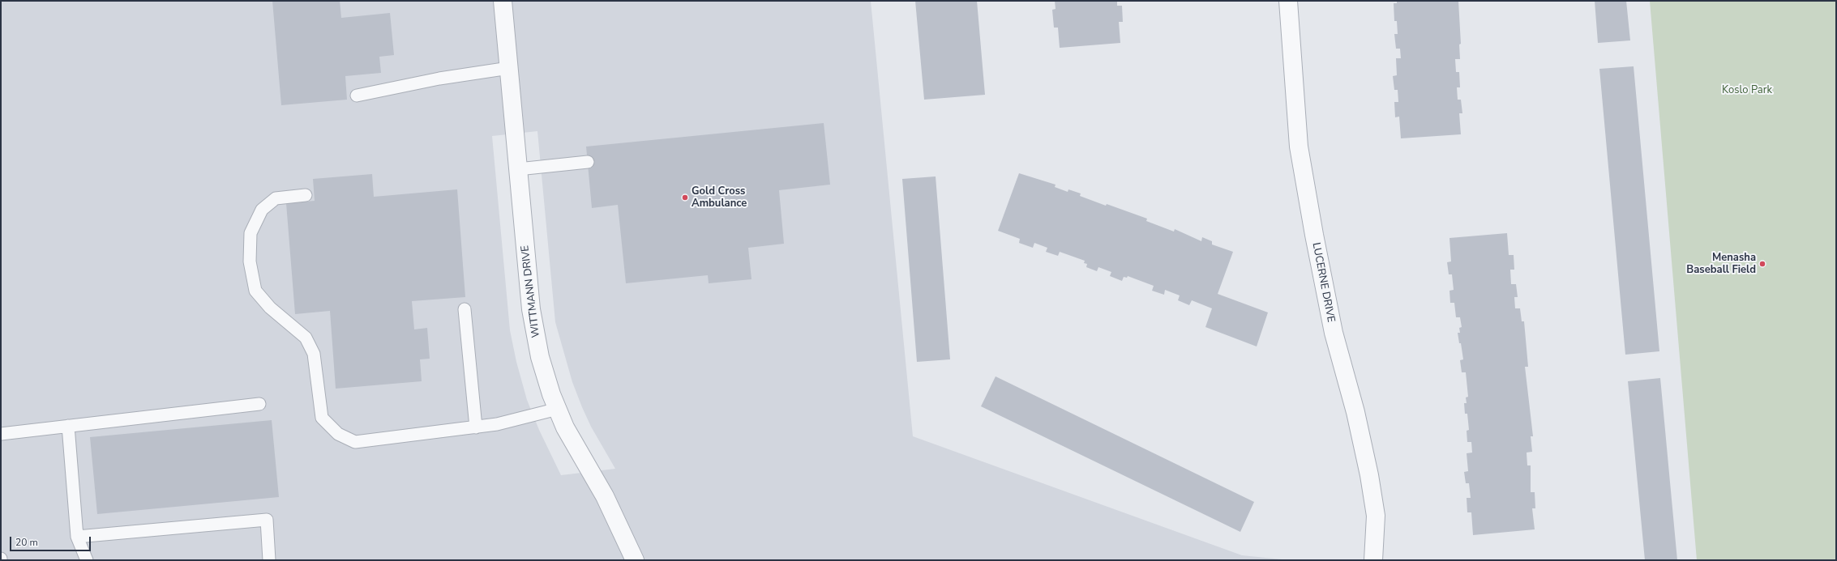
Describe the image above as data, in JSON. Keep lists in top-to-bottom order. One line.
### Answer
{"streets":{"street":["LUCERNE DRIVE","WITTMANN DRIVE"]},"parks":["Koslo Park"],"places":["Gold Cross Ambulance","Menasha Baseball Field"],"scale_bar":"20 m"}
